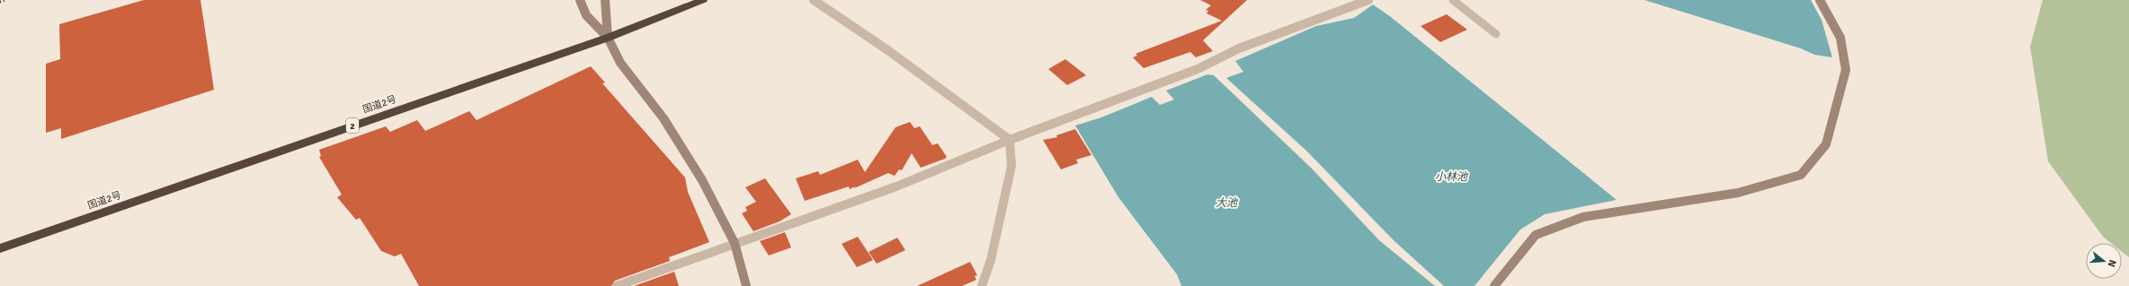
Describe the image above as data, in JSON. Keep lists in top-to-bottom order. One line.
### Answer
{"streets":{"highway":["国道2号","2"]},"water":["小林池","大池"],"north":"right"}
